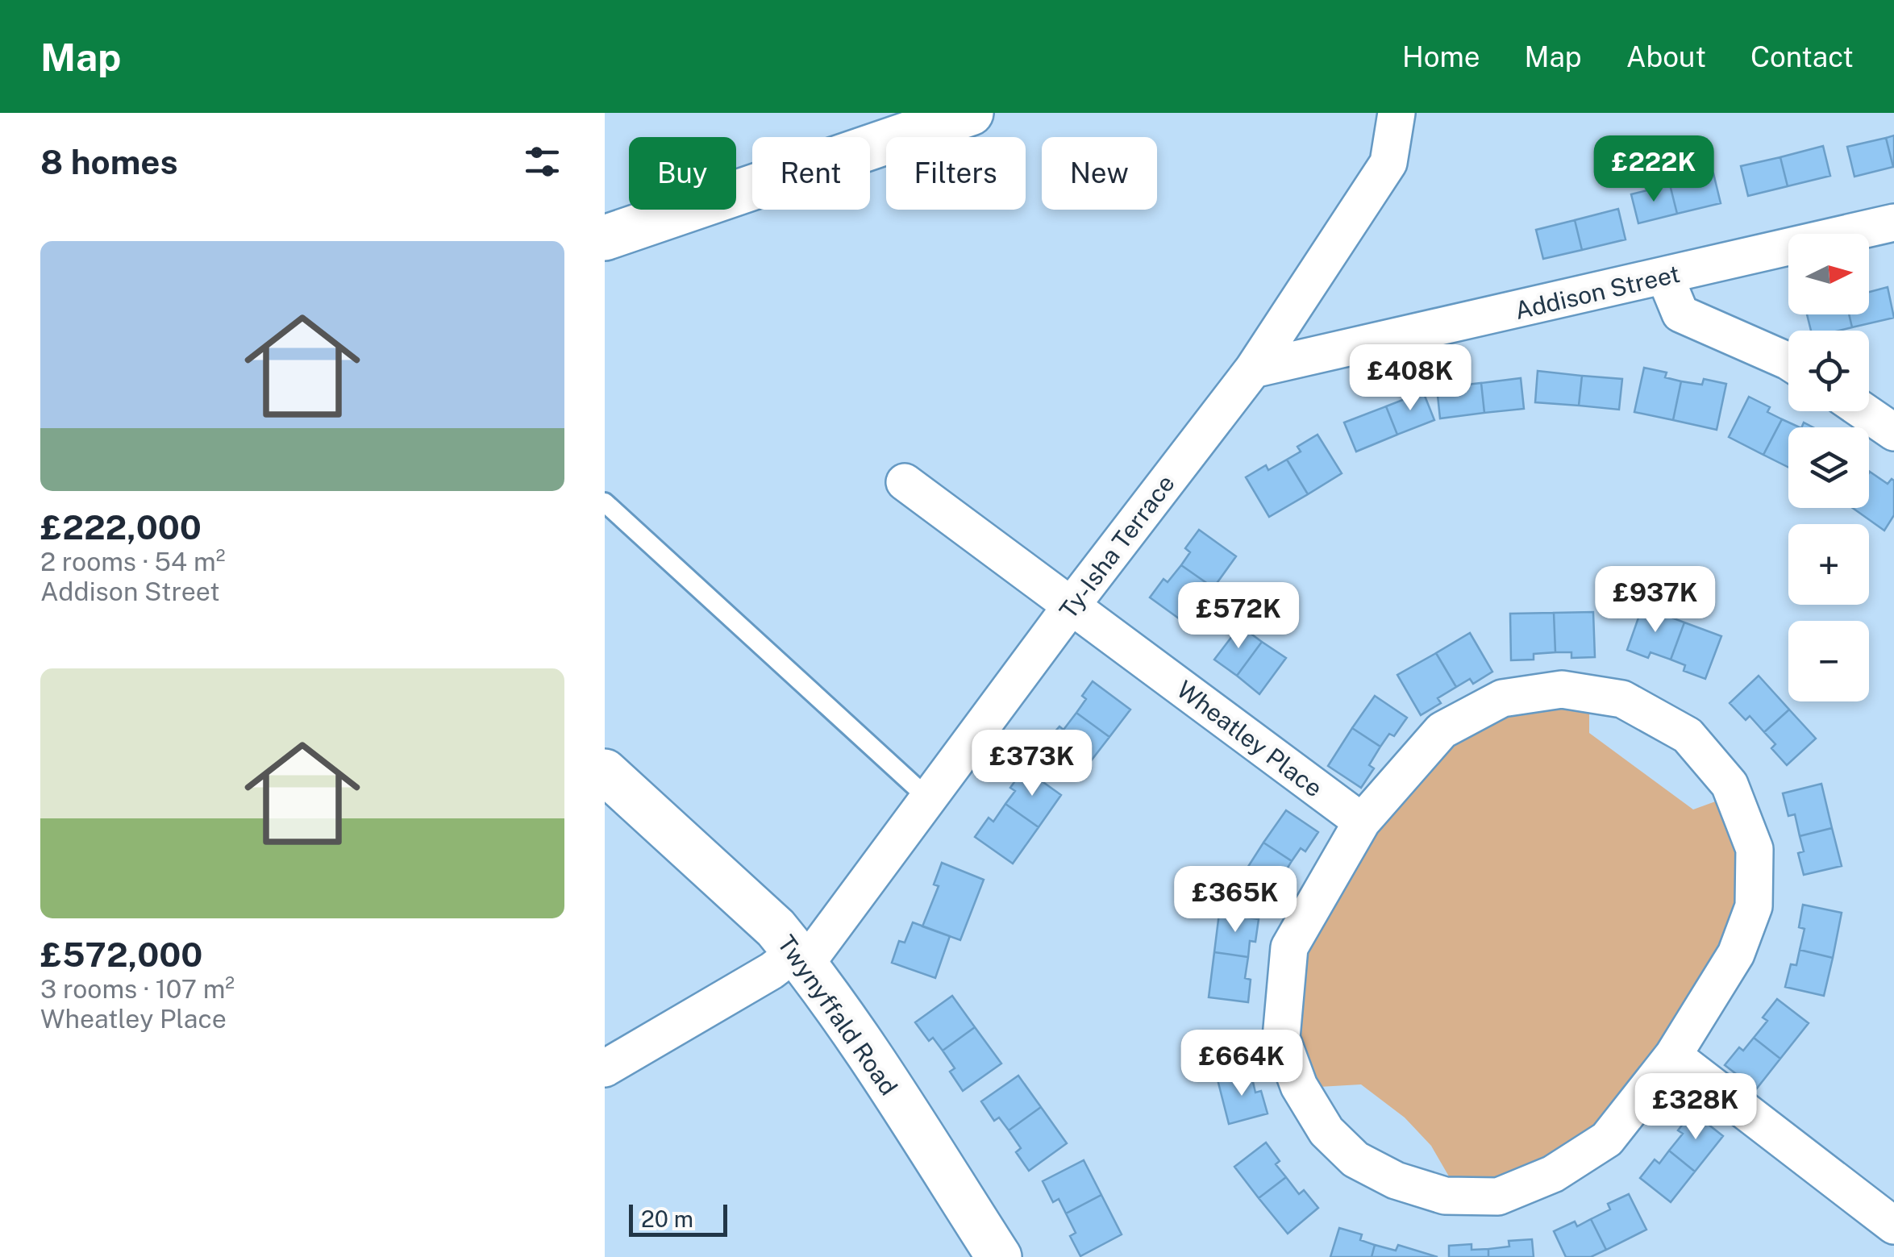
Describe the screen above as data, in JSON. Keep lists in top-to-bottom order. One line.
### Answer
{"streets":{"street":["Addison Street","Ty-Isha Terrace","Wheatley Place","Twynyffald Road"]},"crossings":[["Addison Street","Ty-Isha Terrace"],["Ty-Isha Terrace","Wheatley Place"],["Ty-Isha Terrace","Twynyffald Road"]],"scale_bar":"20 m","north":"right","page":{"header":"Map","nav":["Home","Map","About","Contact"],"heading":"8 homes","price":["£222K","£408K","£937K","£572K","£373K","£365K","£664K","£328K"],"chip":["Buy","Rent","Filters","New"],"list":[{"name":"£222,000","note":"2 rooms · 54 m² · Addison Street"},{"name":"£572,000","note":"3 rooms · 107 m² · Wheatley Place"}],"map_buttons":["+","−"],"scale":"20 m"}}
